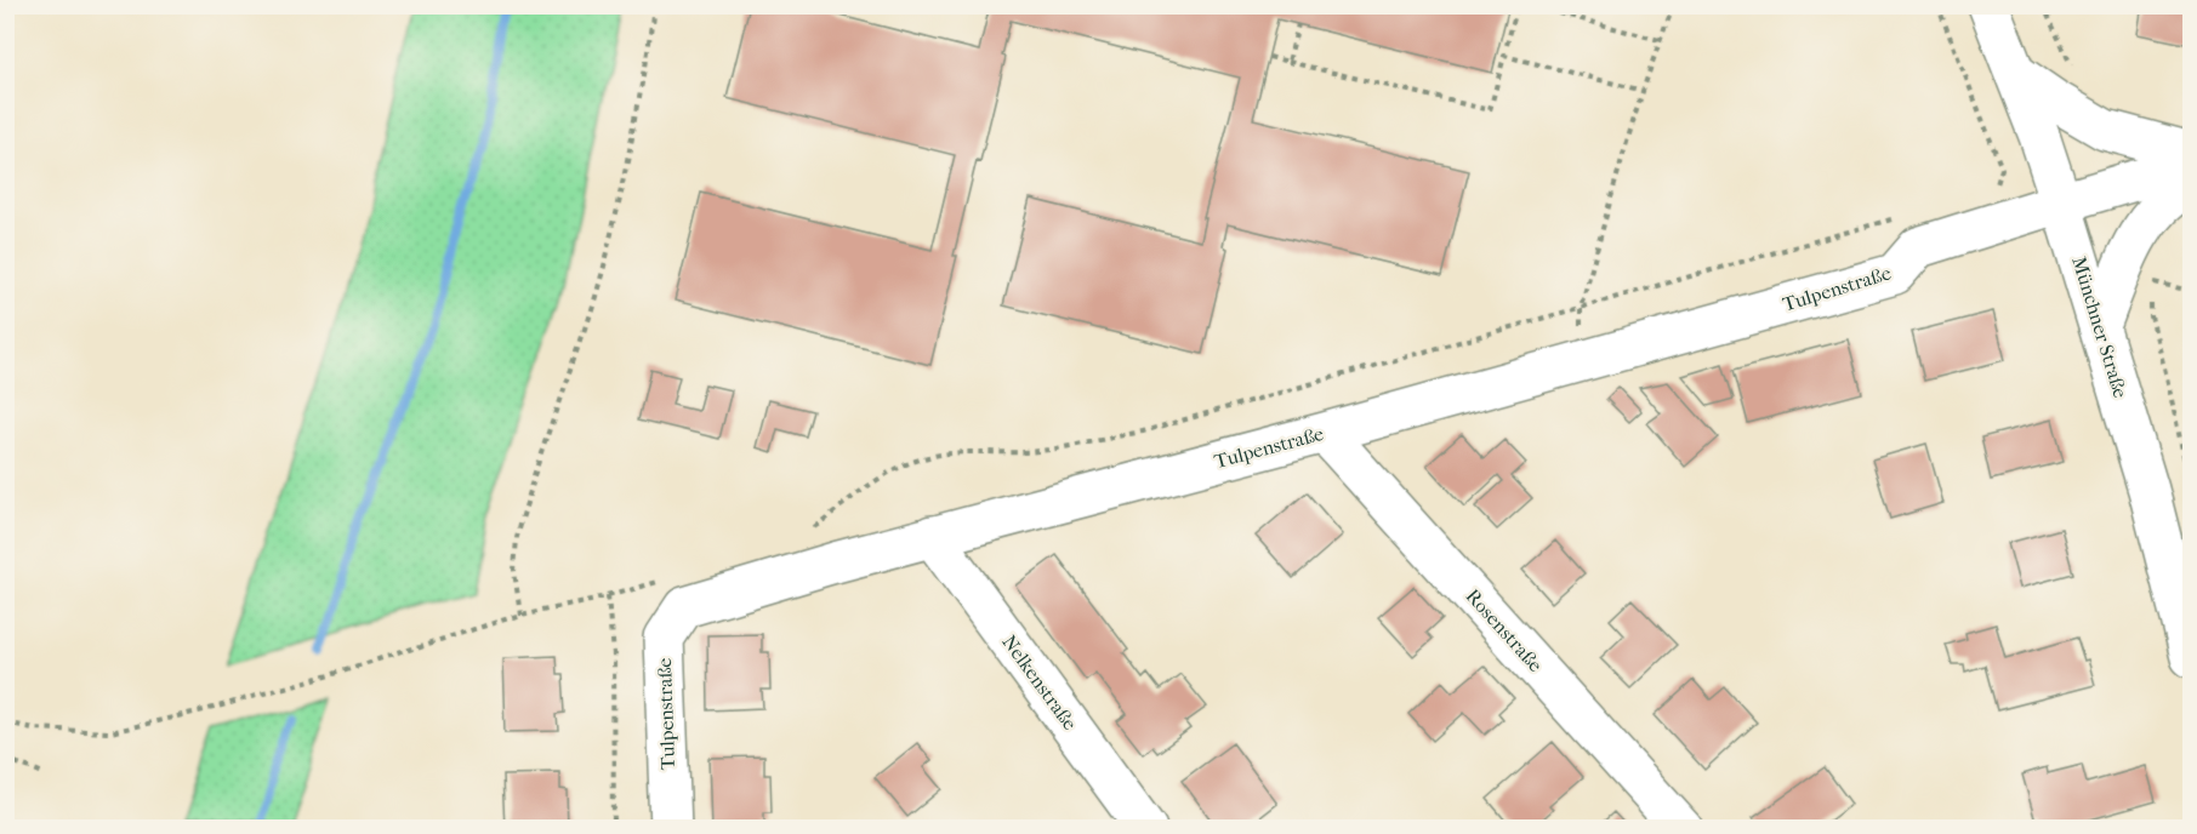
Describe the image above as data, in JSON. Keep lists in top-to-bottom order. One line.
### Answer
{"streets":{"street":["Tulpenstraße","Münchner Straße","Rosenstraße","Nelkenstraße"]},"crossings":[["Tulpenstraße","Münchner Straße"],["Tulpenstraße","Rosenstraße"],["Tulpenstraße","Nelkenstraße"]]}
